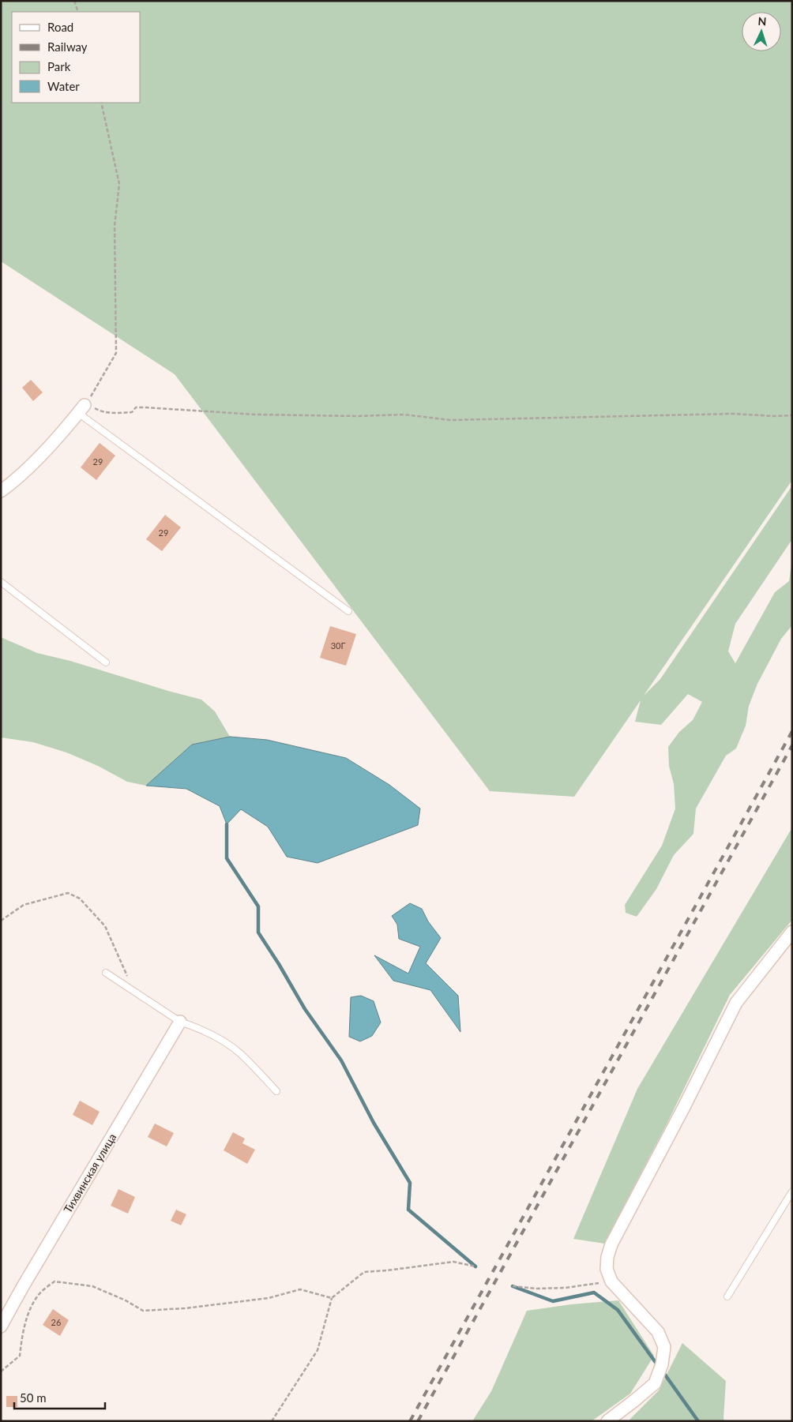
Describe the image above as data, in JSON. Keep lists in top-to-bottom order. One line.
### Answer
{"streets":{"street":["Тихвинская улица"]},"house_numbers":["29","29","30Г","26"],"legend":["Road","Railway","Park","Water"],"scale_bar":"50 m","north":"top"}
